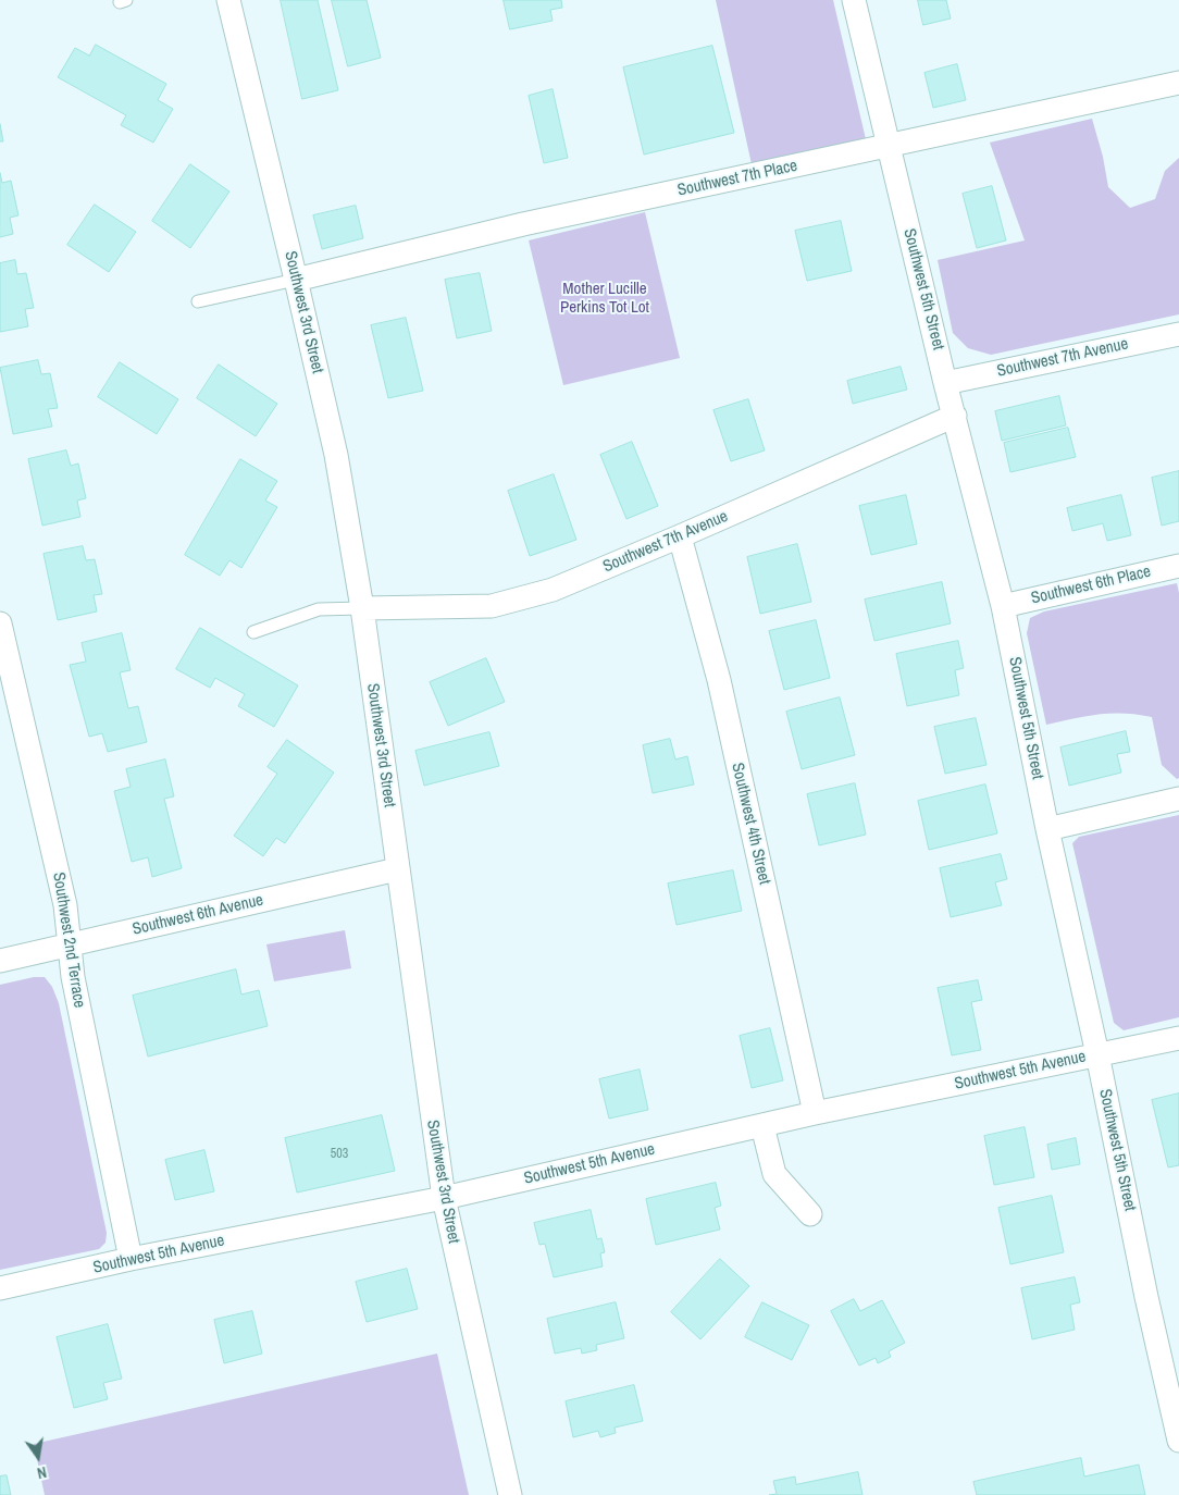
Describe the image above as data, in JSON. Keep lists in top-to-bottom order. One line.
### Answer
{"streets":{"street":["Southwest 7th Place","Southwest 5th Street","Southwest 3rd Street","Southwest 7th Avenue","Southwest 6th Place","Southwest 4th Street","Southwest 6th Avenue","Southwest 2nd Terrace","Southwest 5th Avenue"]},"crossings":[["Southwest 7th Place","Southwest 5th Street"],["Southwest 7th Place","Southwest 3rd Street"],["Southwest 5th Street","Southwest 7th Avenue"],["Southwest 5th Street","Southwest 6th Place"],["Southwest 5th Street","Southwest 5th Avenue"],["Southwest 3rd Street","Southwest 7th Avenue"],["Southwest 3rd Street","Southwest 6th Avenue"],["Southwest 3rd Street","Southwest 5th Avenue"],["Southwest 7th Avenue","Southwest 4th Street"],["Southwest 4th Street","Southwest 5th Avenue"],["Southwest 6th Avenue","Southwest 2nd Terrace"],["Southwest 2nd Terrace","Southwest 5th Avenue"]],"parks":["Mother Lucille Perkins Tot Lot"],"house_numbers":["503"],"north":"bottom"}
